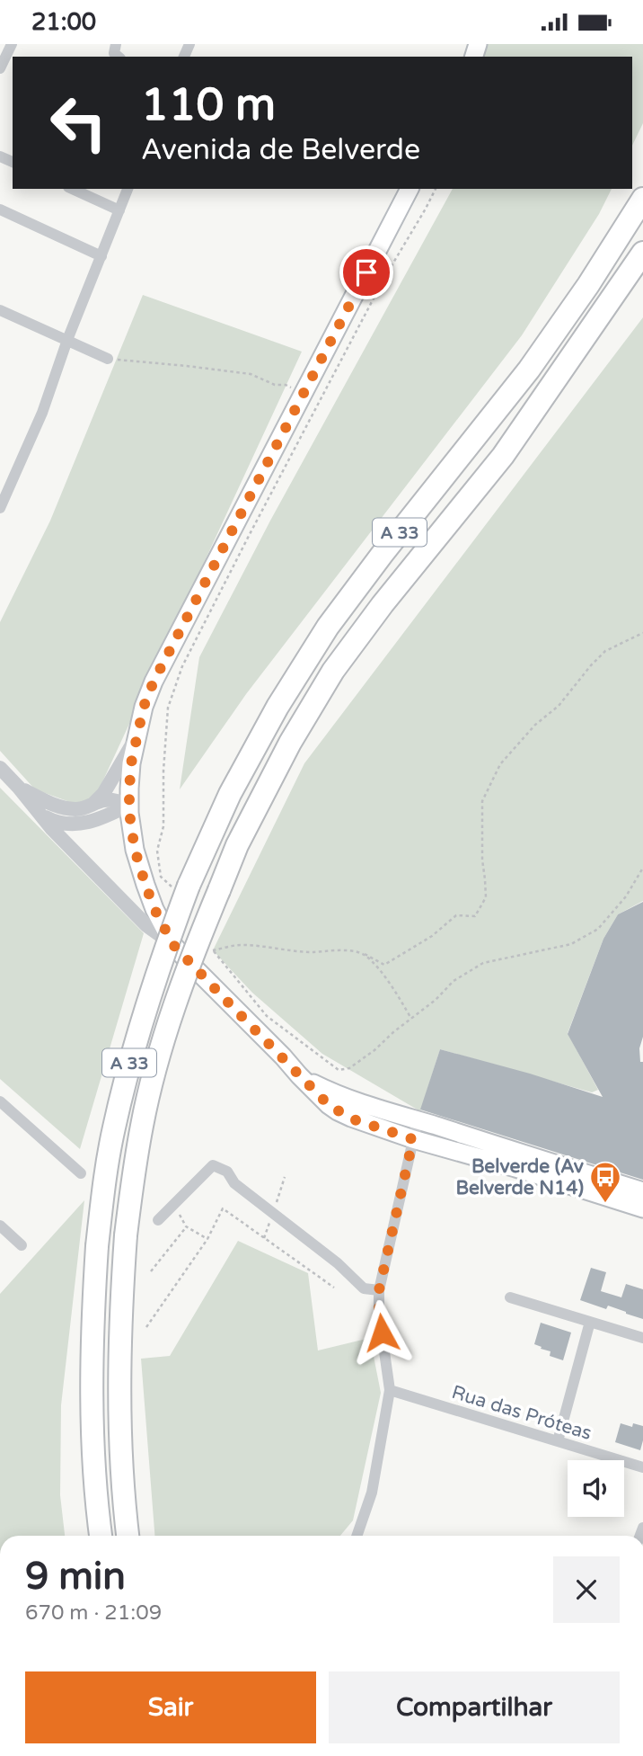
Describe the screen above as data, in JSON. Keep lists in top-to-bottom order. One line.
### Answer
{"streets":{"highway":["A 33"],"street":["Rua das Próteas"]},"places":{"bus stop":["Belverde (Av Belverde N14)"]},"page":{"status":"21:00","turn":["110 m","Avenida de Belverde"],"heading":["9 min","670 m · 21:09"],"buttons":["Sair","Compartilhar"]}}
